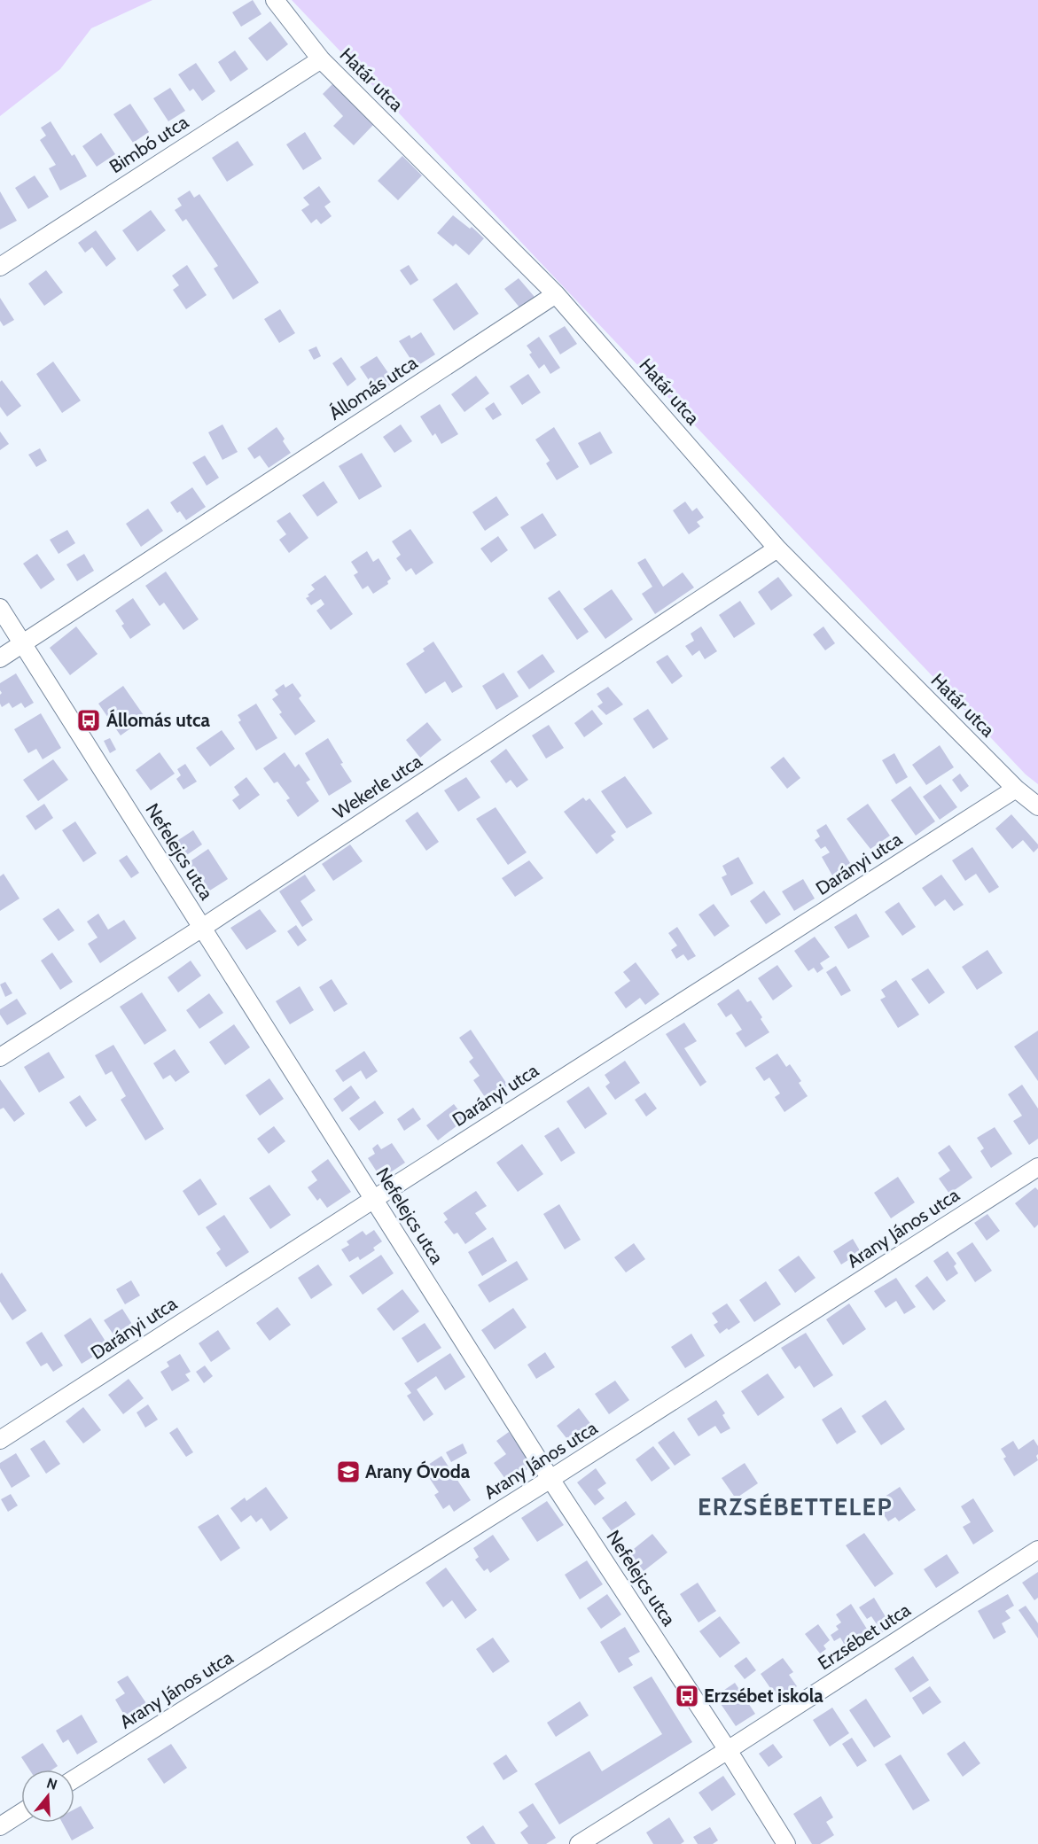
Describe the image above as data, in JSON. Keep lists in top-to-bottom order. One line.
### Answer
{"streets":{"street":["Határ utca","Bimbó utca","Állomás utca","Wekerle utca","Nefelejcs utca","Darányi utca","Arany János utca","Erzsébet utca"]},"crossings":[["Határ utca","Bimbó utca"],["Határ utca","Állomás utca"],["Határ utca","Wekerle utca"],["Határ utca","Darányi utca"],["Állomás utca","Nefelejcs utca"],["Wekerle utca","Nefelejcs utca"],["Nefelejcs utca","Darányi utca"],["Nefelejcs utca","Arany János utca"],["Nefelejcs utca","Erzsébet utca"]],"districts":["ERZSÉBETTELEP"],"places":{"bus stop":["Állomás utca","Erzsébet iskola"],"school or university":["Arany Óvoda"]},"north":"top"}
